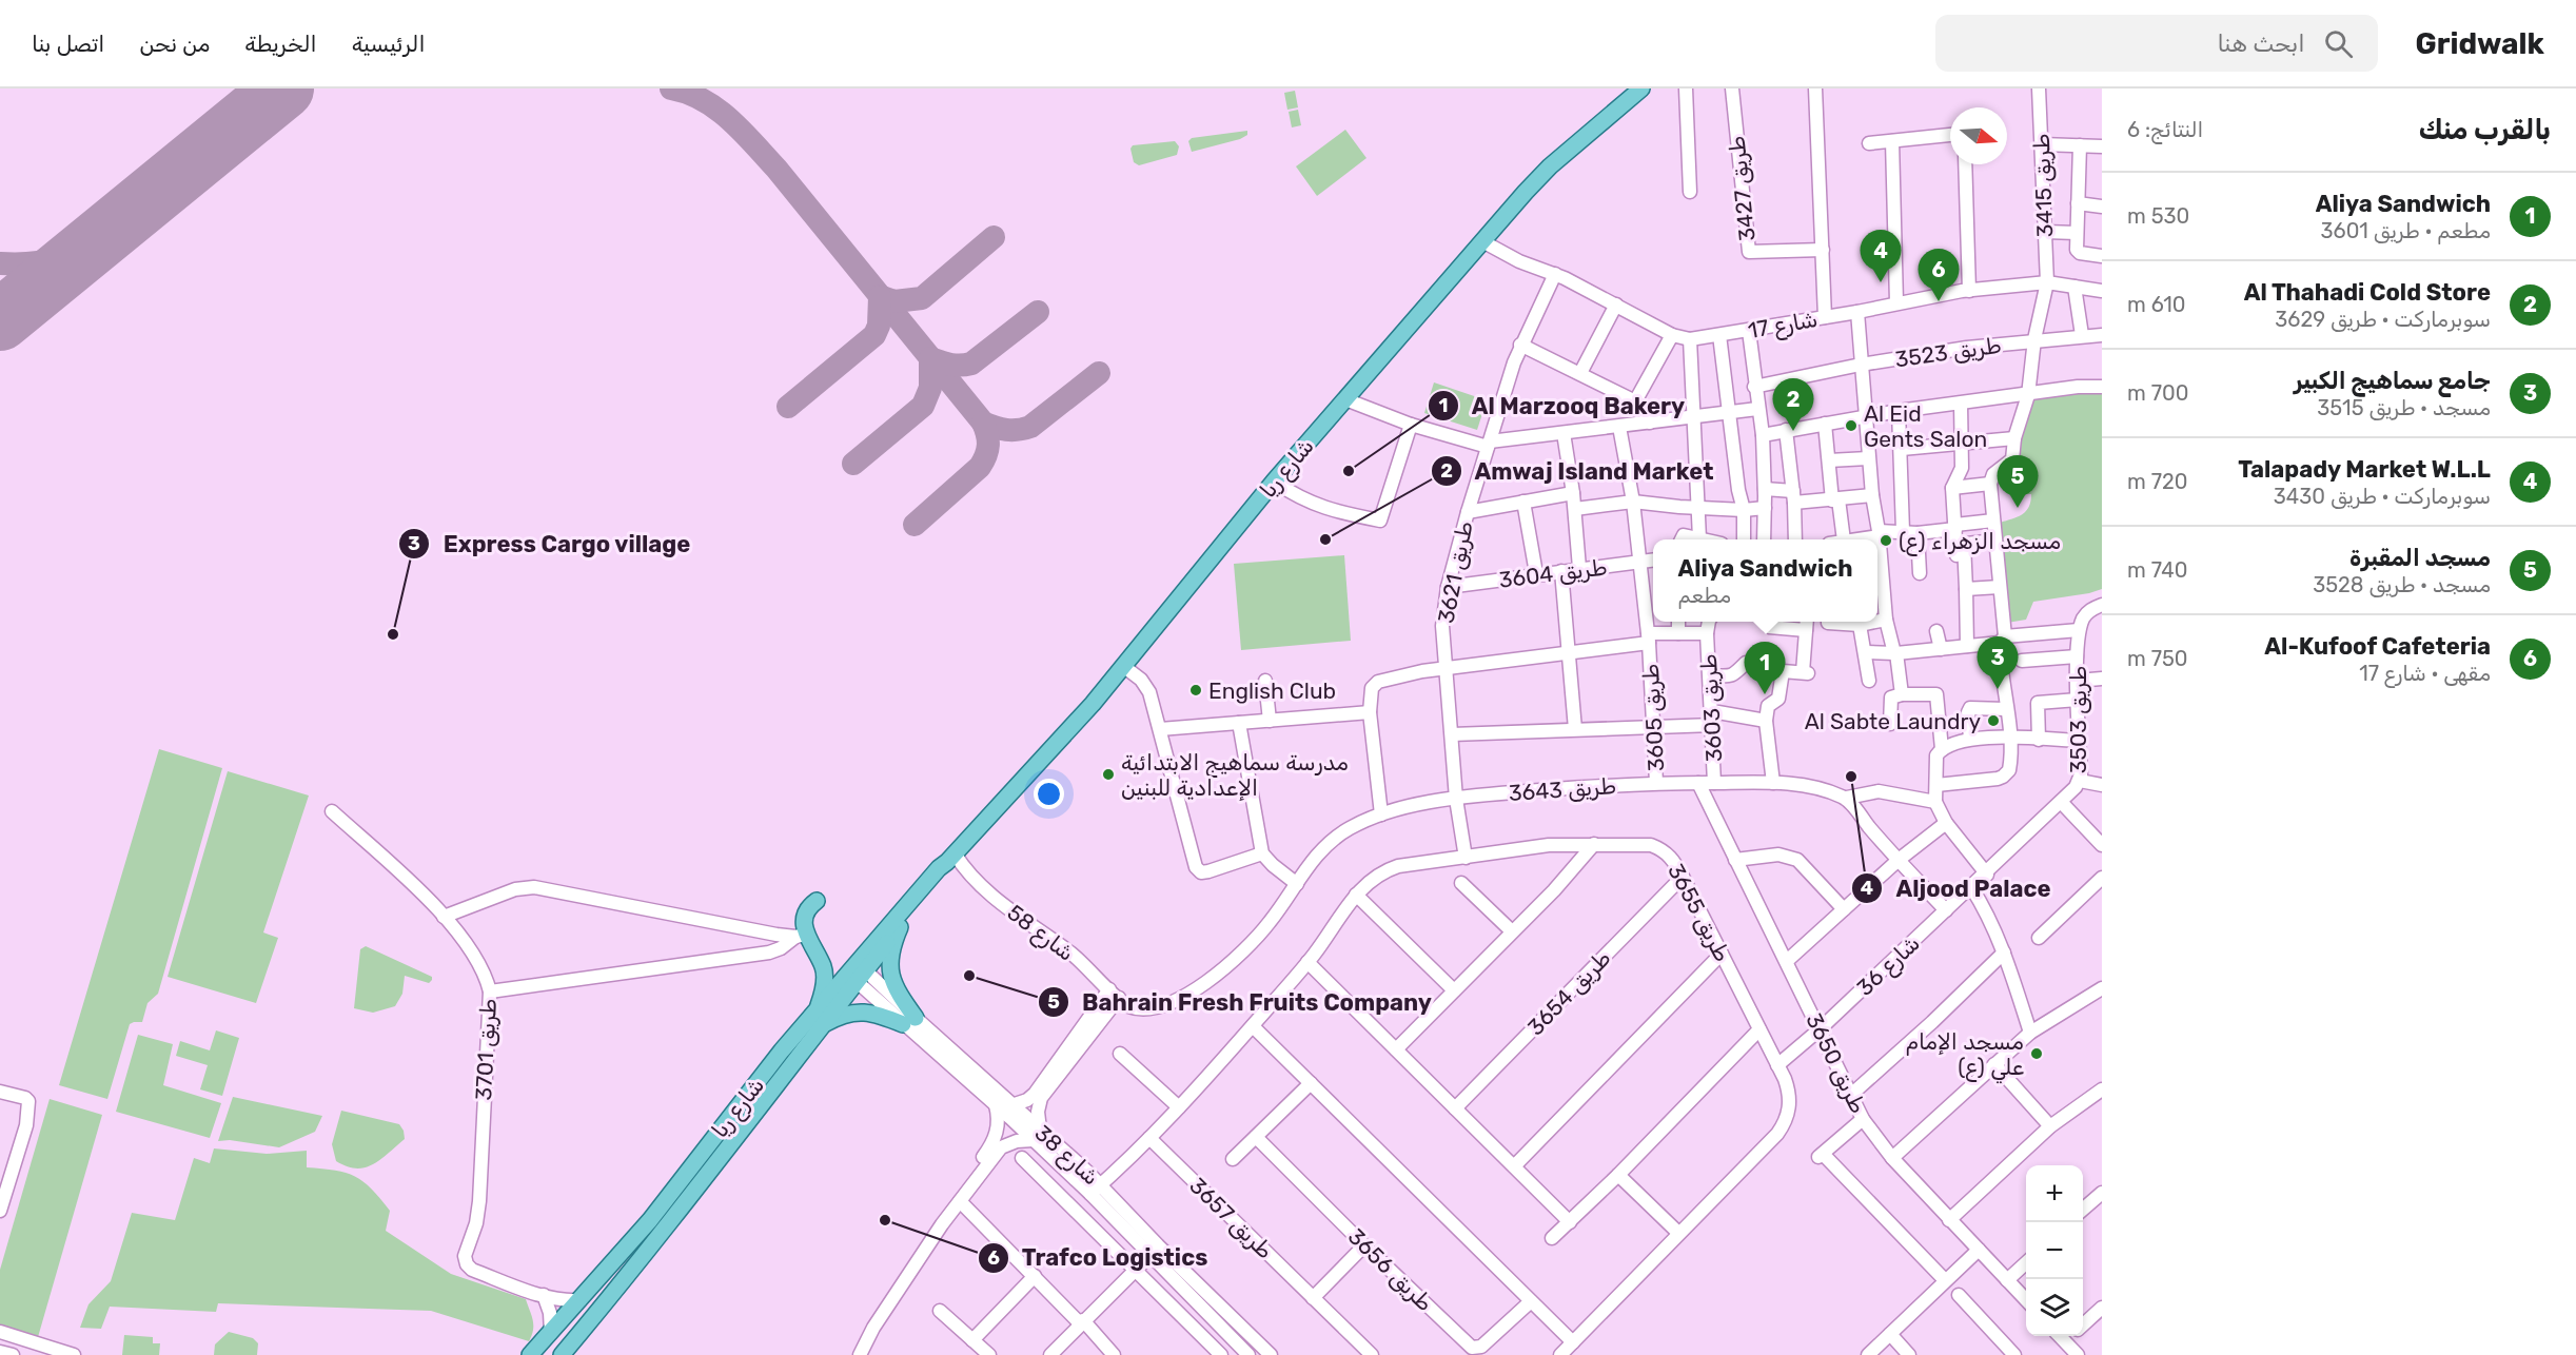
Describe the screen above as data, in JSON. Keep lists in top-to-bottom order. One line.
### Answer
{"streets":{"main road":["شارع ريا"],"street":["طريق 3415","طريق 3427","شارع 17","طريق 3523","طريق 3621","طريق 3604","طريق 3603","طريق 3605","طريق 3503","طريق 3643","طريق 3655","شارع 58","شارع 36","طريق 3654","طريق 3701","طريق 3650","شارع 38","طريق 3657","طريق 3656"]},"crossings":[["طريق 3415","شارع 17"],["طريق 3415","طريق 3523"],["شارع 17","شارع ريا"],["شارع 17","طريق 3621"],["شارع ريا","شارع 58"],["شارع ريا","طريق 3701"],["شارع ريا","شارع 38"],["طريق 3621","طريق 3604"],["طريق 3621","طريق 3603"],["طريق 3621","طريق 3643"],["طريق 3621","طريق 3655"],["طريق 3604","طريق 3605"],["طريق 3603","طريق 3605"],["طريق 3603","طريق 3643"],["طريق 3605","طريق 3643"],["طريق 3503","شارع 36"],["طريق 3643","شارع 58"],["طريق 3643","طريق 3650"],["طريق 3655","شارع 36"],["طريق 3655","طريق 3654"],["طريق 3655","شارع 38"],["طريق 3655","طريق 3657"],["شارع 36","طريق 3650"]],"places":["Al Eid Gents Salon","Al Marzooq Bakery","Amwaj Island Market","مسجد الزهراء (ع)","Express Cargo village","English Club","Al Sabte Laundry","مدرسة سماهيج الابتدائية الإعدادية للبنين","Aljood Palace","Bahrain Fresh Fruits Company","مسجد الإمام علي (ع)","Trafco Logistics"],"north":"right","page":{"header":"Gridwalk","search":"ابحث هنا","nav":["الرئيسية","الخريطة","من نحن","اتصل بنا"],"heading":["بالقرب منك","النتائج: 6"],"list":[{"mark":"1","name":"Aliya Sandwich","note":"مطعم · طريق 3601","value":"530 m"},{"mark":"2","name":"Al Thahadi Cold Store","note":"سوبرماركت · طريق 3629","value":"610 m"},{"mark":"3","name":"جامع سماهيج الكبير","note":"مسجد · طريق 3515","value":"700 m"},{"mark":"4","name":"Talapady Market W.L.L","note":"سوبرماركت · طريق 3430","value":"720 m"},{"mark":"5","name":"مسجد المقبرة","note":"مسجد · طريق 3528","value":"740 m"},{"mark":"6","name":"Al-Kufoof Cafeteria","note":"مقهى · شارع 17","value":"750 m"}],"pins":["4","6","2","5","3","1"],"popup":["Aliya Sandwich","مطعم"],"map_buttons":["+","−"]}}
